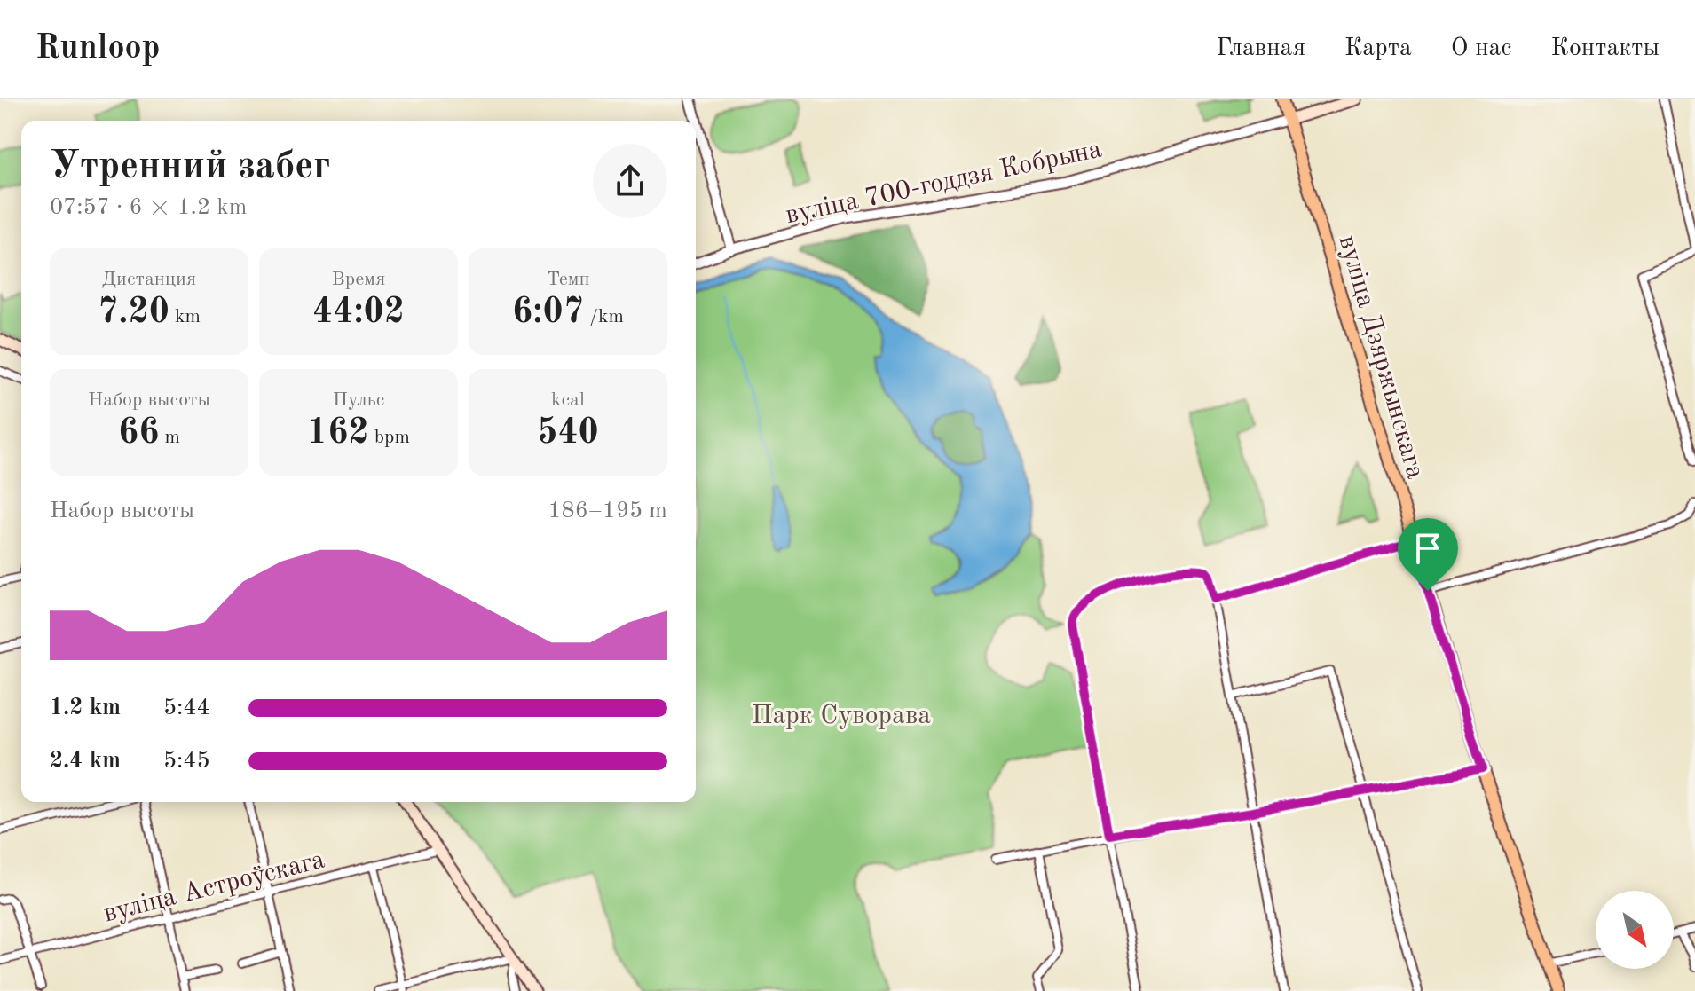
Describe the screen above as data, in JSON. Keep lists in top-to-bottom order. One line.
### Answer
{"streets":{"main road":["вуліца Дзяржынскага"],"street":["вуліца 700-годдзя Кобрына","вуліца Астроўскага"]},"crossings":[["вуліца 700-годдзя Кобрына","вуліца Дзяржынскага"]],"parks":["Парк Суворава"],"north":"bottom right","page":{"header":"Runloop","nav":["Главная","Карта","О нас","Контакты"],"heading":["Утренний забег","07:57 · 6 × 1.2 km"],"stats":[["Дистанция","7.20 km"],["Время","44:02"],["Темп","6:07 /km"],["Набор высоты","66 m"],["Пульс","162 bpm"],["kcal","540"]],"chart":["Набор высоты","186–195 m"],"list":[{"name":"1.2 km","note":"5:44"},{"name":"2.4 km","note":"5:45"}]}}
